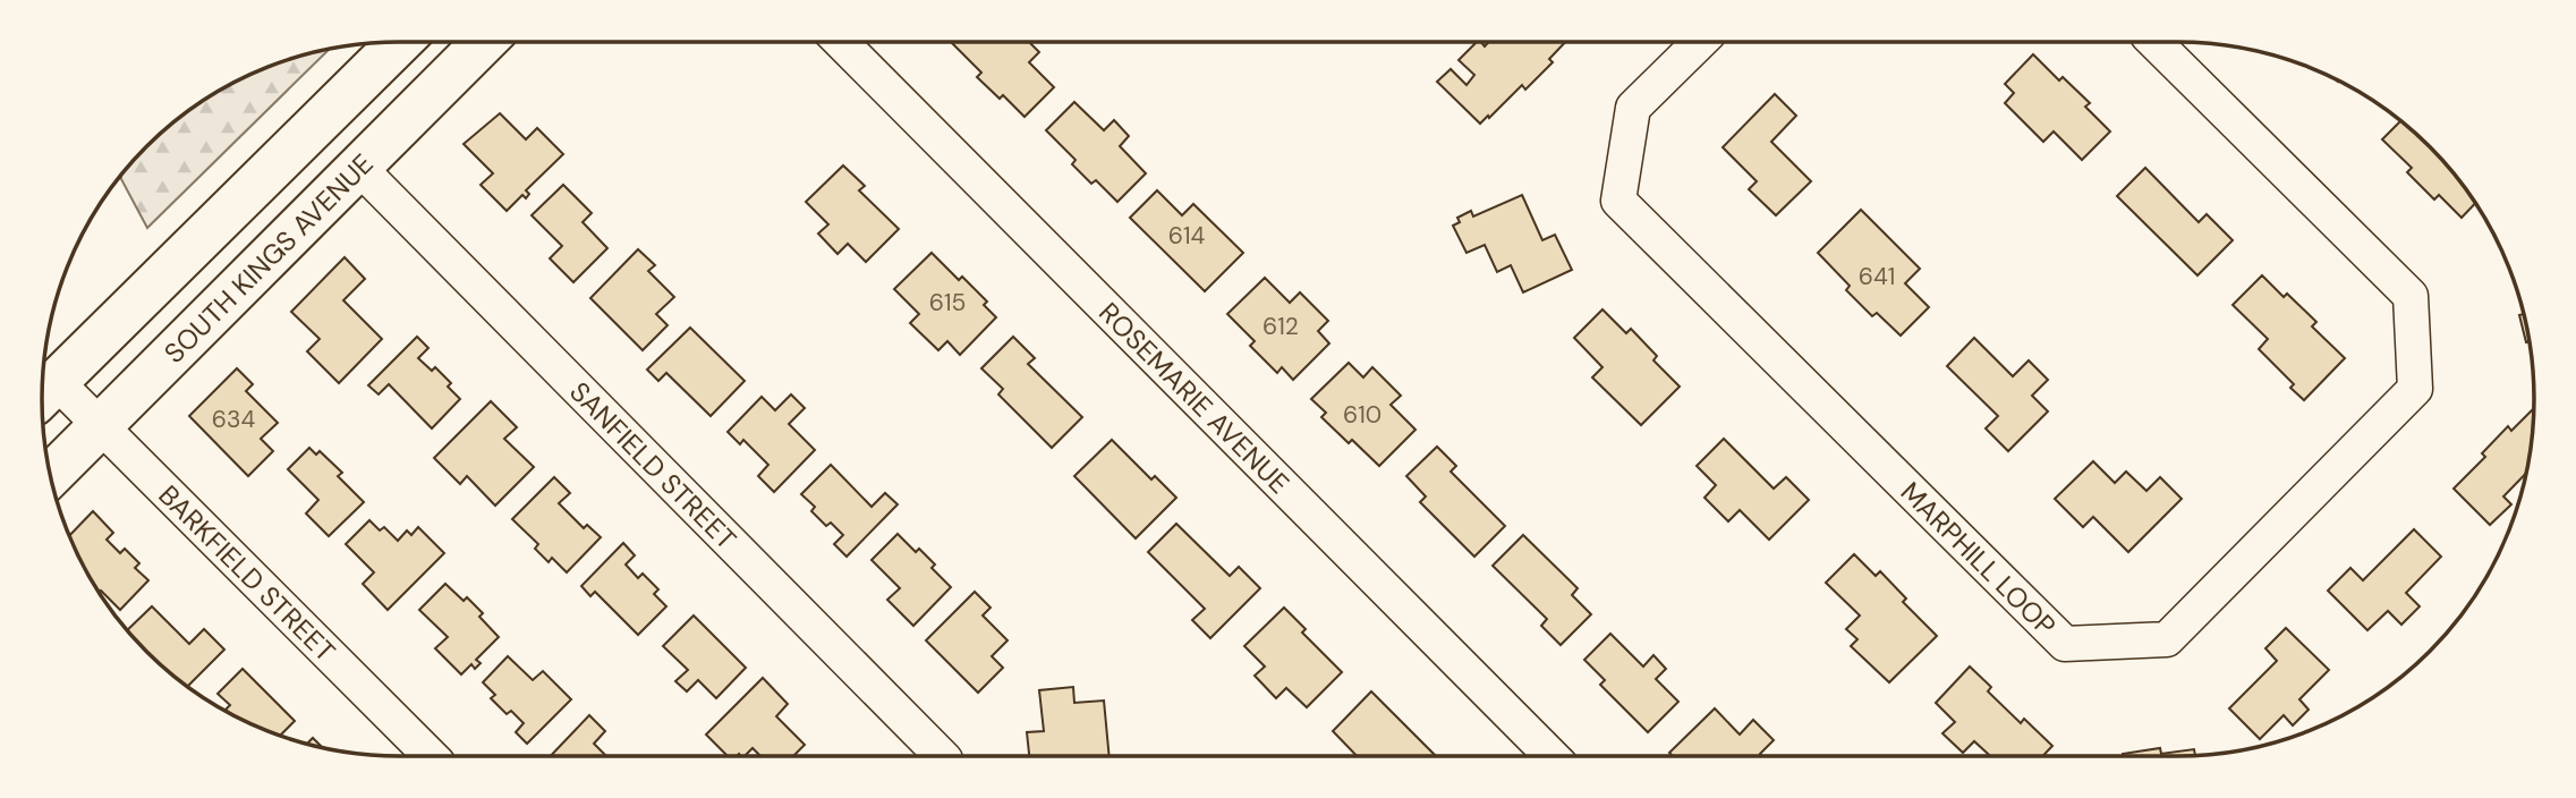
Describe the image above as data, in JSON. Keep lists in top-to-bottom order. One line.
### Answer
{"streets":{"main road":["SOUTH KINGS AVENUE"],"street":["ROSEMARIE AVENUE","SANFIELD STREET","MARPHILL LOOP","BARKFIELD STREET"]},"crossings":[["SOUTH KINGS AVENUE","SANFIELD STREET"],["SOUTH KINGS AVENUE","BARKFIELD STREET"]],"house_numbers":["614","641","615","612","610","634"]}
